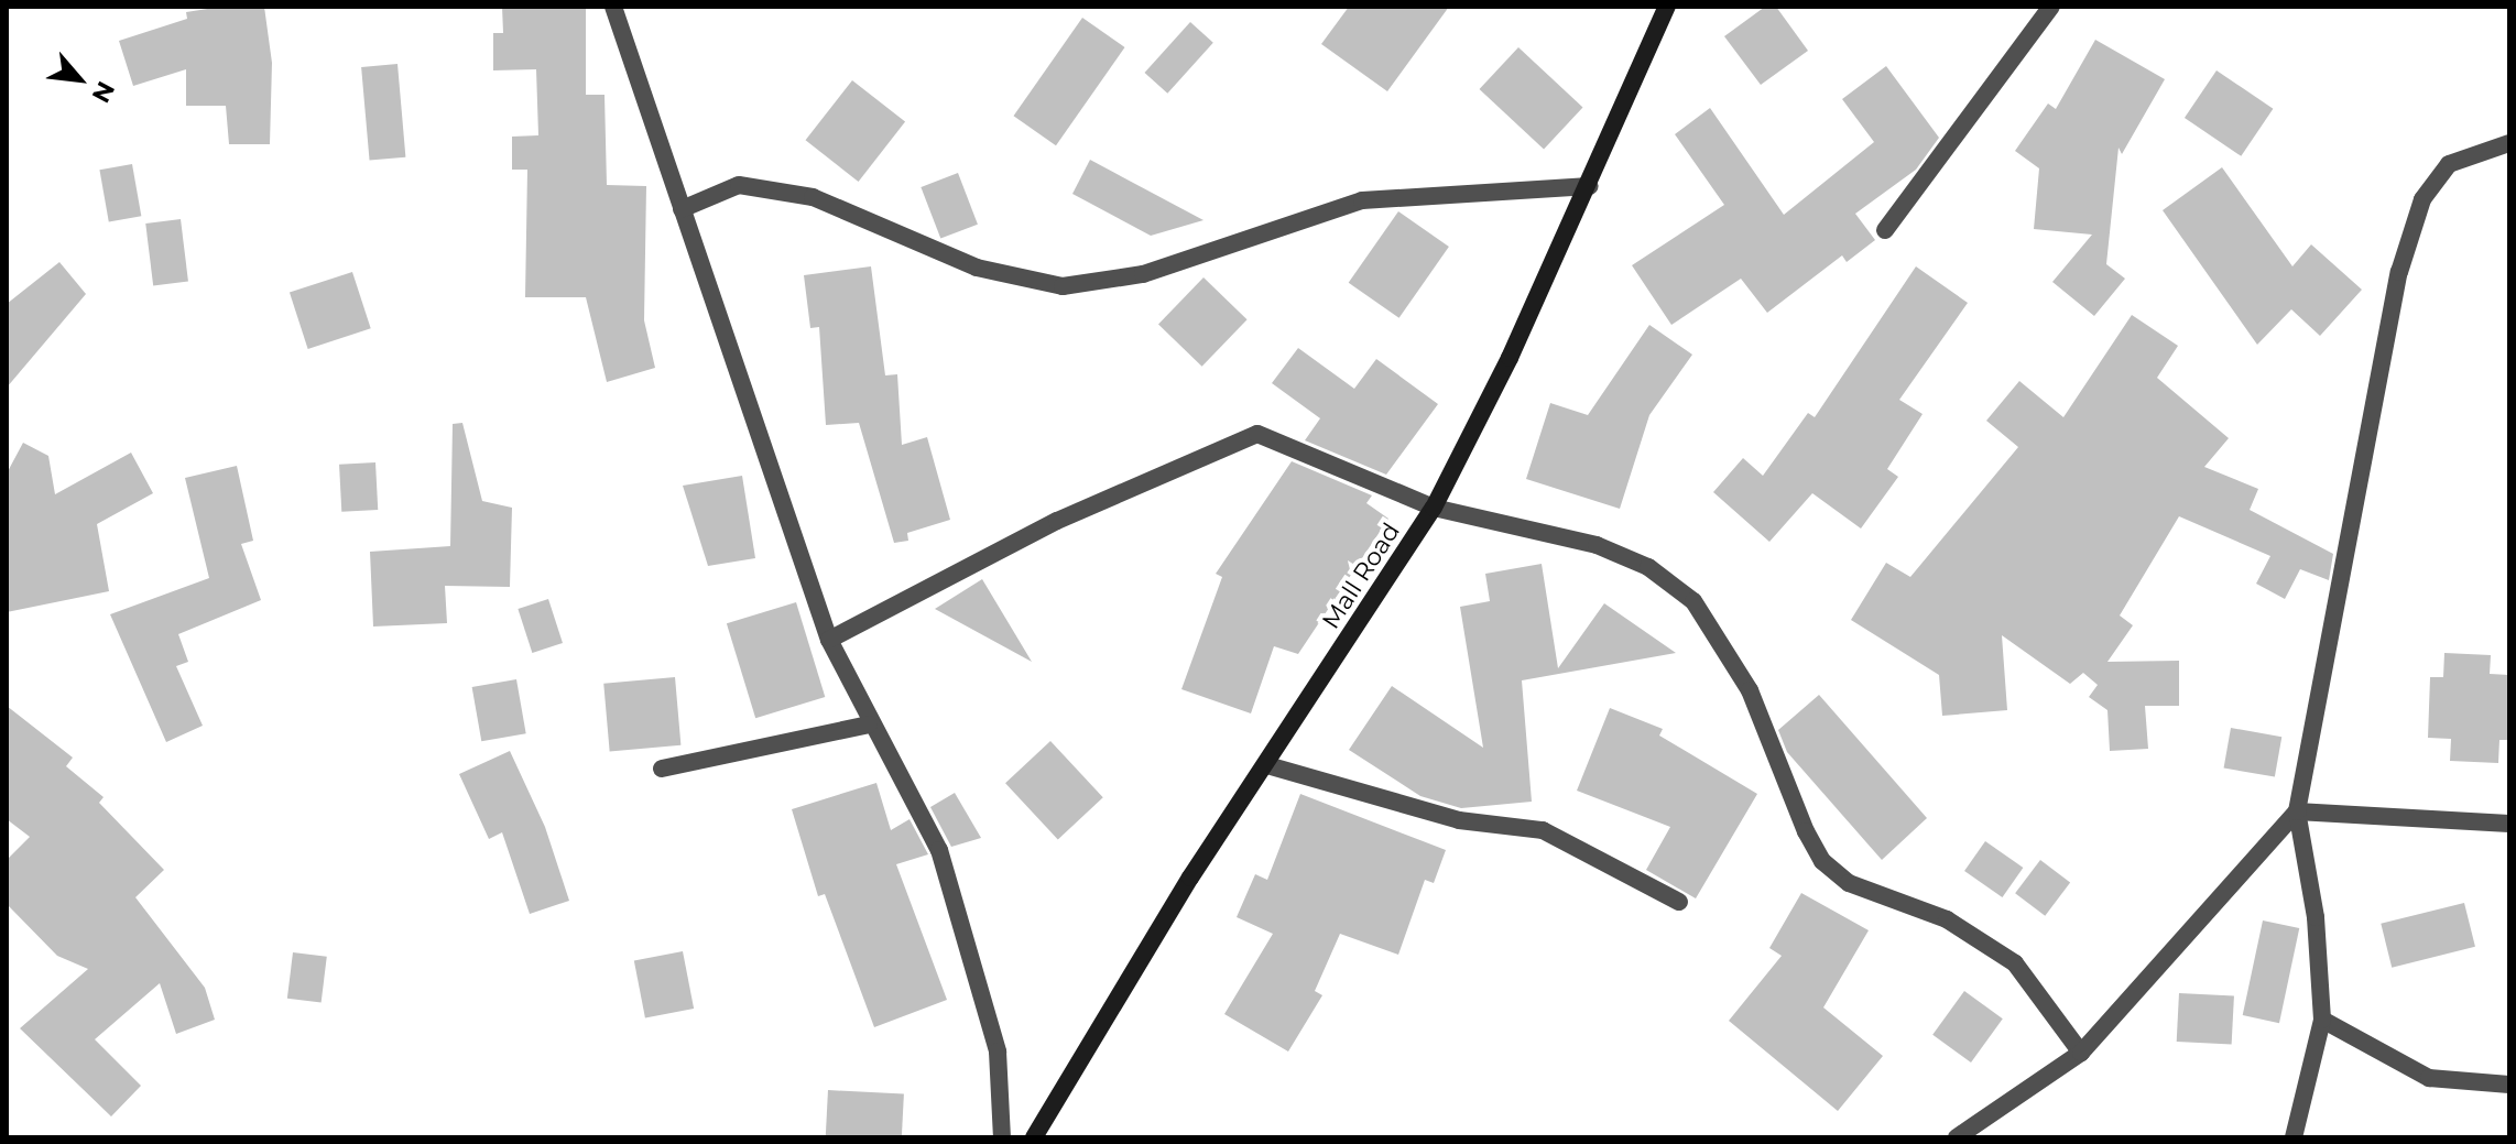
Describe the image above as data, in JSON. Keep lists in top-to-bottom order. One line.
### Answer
{"streets":{"street":["Mall Road"]},"north":"bottom right"}
